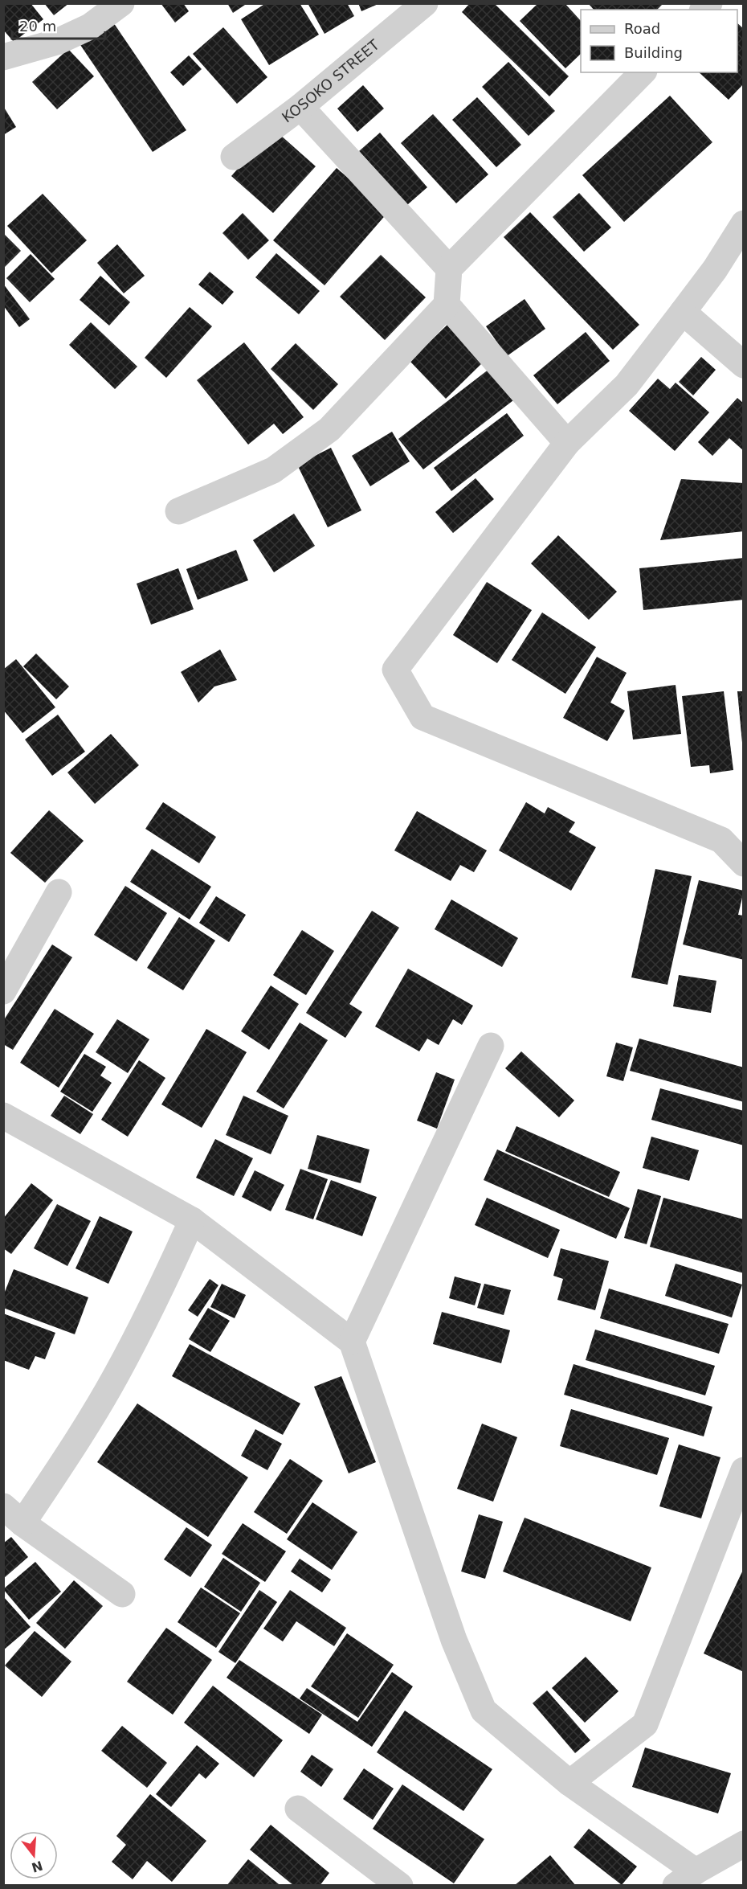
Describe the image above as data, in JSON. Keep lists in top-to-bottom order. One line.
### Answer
{"streets":{"street":["KOSOKO STREET"]},"legend":["Road","Building"],"scale_bar":"20 m","north":"bottom"}
